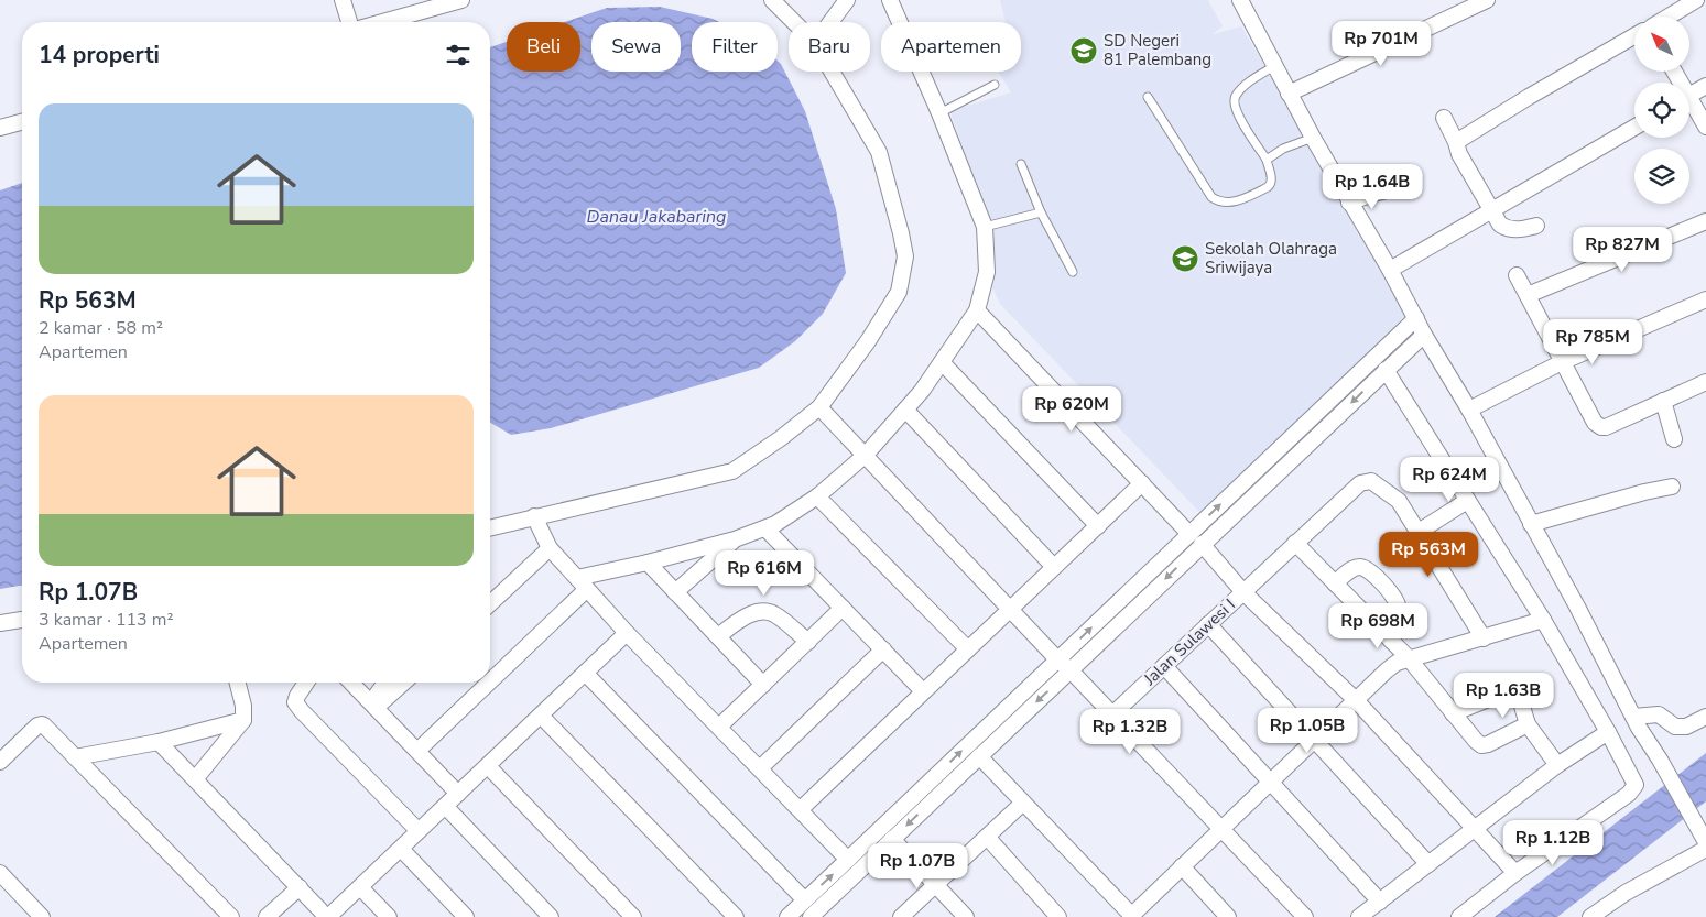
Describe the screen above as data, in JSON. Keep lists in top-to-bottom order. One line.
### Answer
{"streets":{"street":["Jalan Sulawesi I"]},"water":["Danau Jakabaring"],"places":{"school or university":["SD Negeri 81 Palembang","Sekolah Olahraga Sriwijaya"]},"north":"top left","page":{"price":["Rp 701M","Rp 1.64B","Rp 827M","Rp 785M","Rp 620M","Rp 624M","Rp 563M","Rp 616M","Rp 698M","Rp 1.63B","Rp 1.05B","Rp 1.32B","Rp 1.12B","Rp 1.07B"],"chip":["Beli","Sewa","Filter","Baru","Apartemen"],"heading":"14 properti","list":[{"name":"Rp 563M","note":"2 kamar · 58 m² · Apartemen"},{"name":"Rp 1.07B","note":"3 kamar · 113 m² · Apartemen"}]}}
